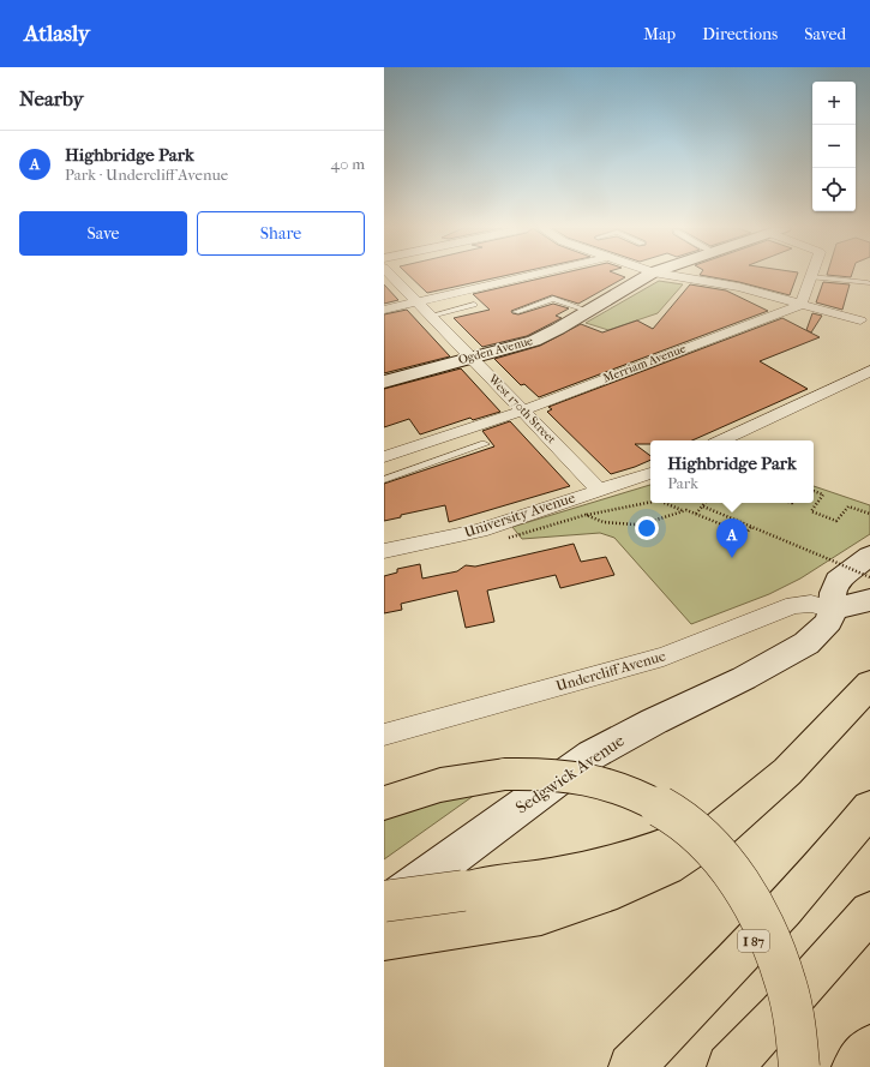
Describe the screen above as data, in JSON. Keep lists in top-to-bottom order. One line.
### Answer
{"streets":{"highway":["I 87"],"street":["Ogden Avenue","Merriam Avenue","West 170th Street","University Avenue","Undercliff Avenue","Sedgwick Avenue"]},"crossings":[["Ogden Avenue","West 170th Street"],["Merriam Avenue","West 170th Street"],["West 170th Street","University Avenue"],["Undercliff Avenue","Sedgwick Avenue"]],"page":{"header":"Atlasly","nav":["Map","Directions","Saved"],"heading":"Nearby","map_buttons":["+","−"],"list":[{"mark":"A","name":"Highbridge Park","note":"Park · Undercliff Avenue","value":"40 m"}],"buttons":["Save","Share"],"popup":["Highbridge Park","Park"],"pins":"A"}}
